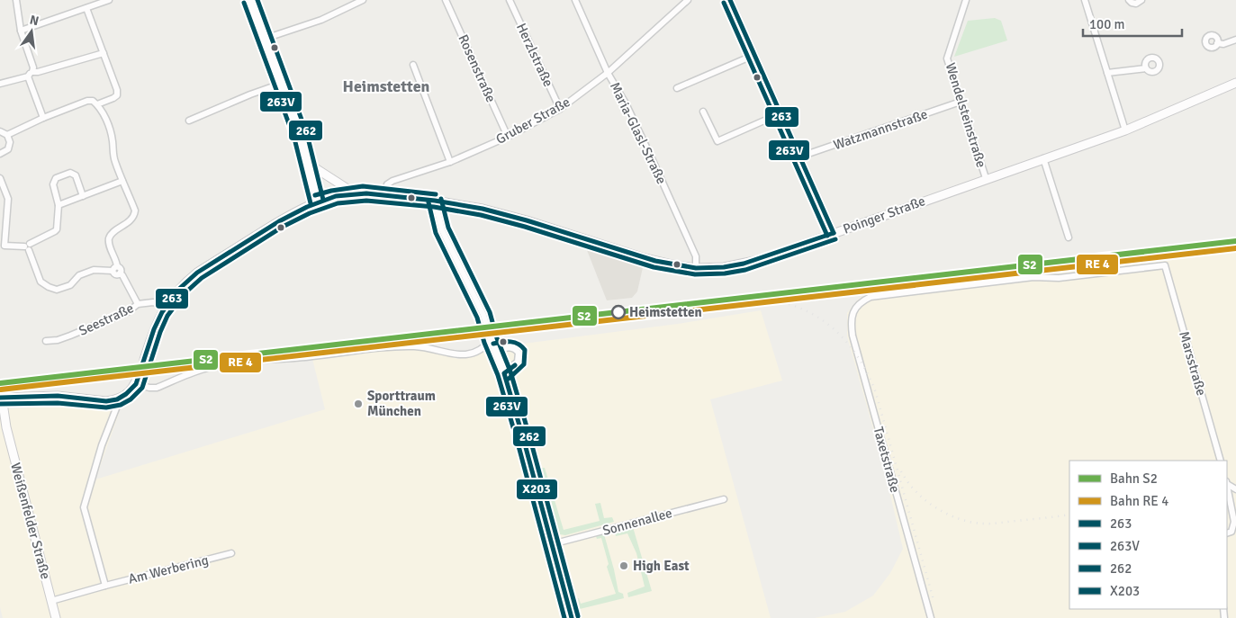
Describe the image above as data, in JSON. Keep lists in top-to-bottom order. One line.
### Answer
{"streets":{"street":["Herzlstraße","Rosenstraße","Wendelsteinstraße","Gruber Straße","Watzmannstraße","Maria-Glasl-Straße","Poinger Straße","Seestraße","Marsstraße","Taxetstraße","Weißenfelder Straße","Sonnenallee","Am Werbering"]},"crossings":[["Herzlstraße","Gruber Straße"],["Rosenstraße","Gruber Straße"],["Wendelsteinstraße","Watzmannstraße"],["Wendelsteinstraße","Poinger Straße"],["Gruber Straße","Maria-Glasl-Straße"],["Gruber Straße","Poinger Straße"],["Maria-Glasl-Straße","Poinger Straße"],["Poinger Straße","Seestraße"],["Marsstraße","Taxetstraße"],["Weißenfelder Straße","Am Werbering"]],"districts":["Heimstetten"],"places":["Heimstetten","Sporttraum München","High East"],"lines":["transit line 263","transit line 262","transit line 263V","rail line S2","transit line X203"],"legend":["Bahn S2","Bahn RE 4","263","263V","262","X203"],"scale_bar":"100 m","north":"top"}
